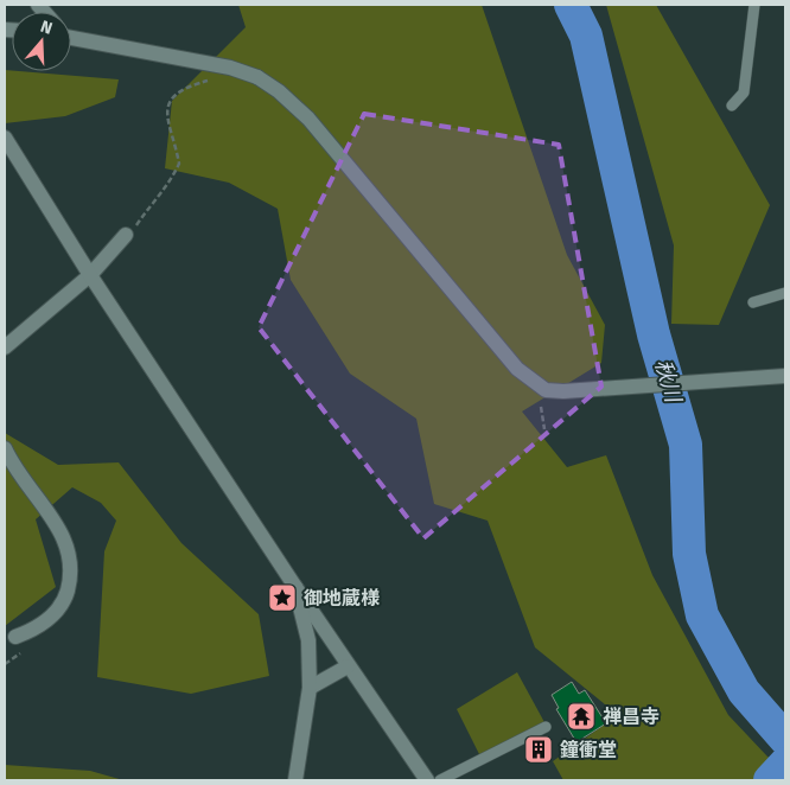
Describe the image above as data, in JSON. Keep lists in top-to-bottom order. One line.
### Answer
{"water":["秋川"],"places":{"place":["御地蔵様"],"temple":["禅昌寺"],"building":["鐘衝堂"]},"north":"top"}
